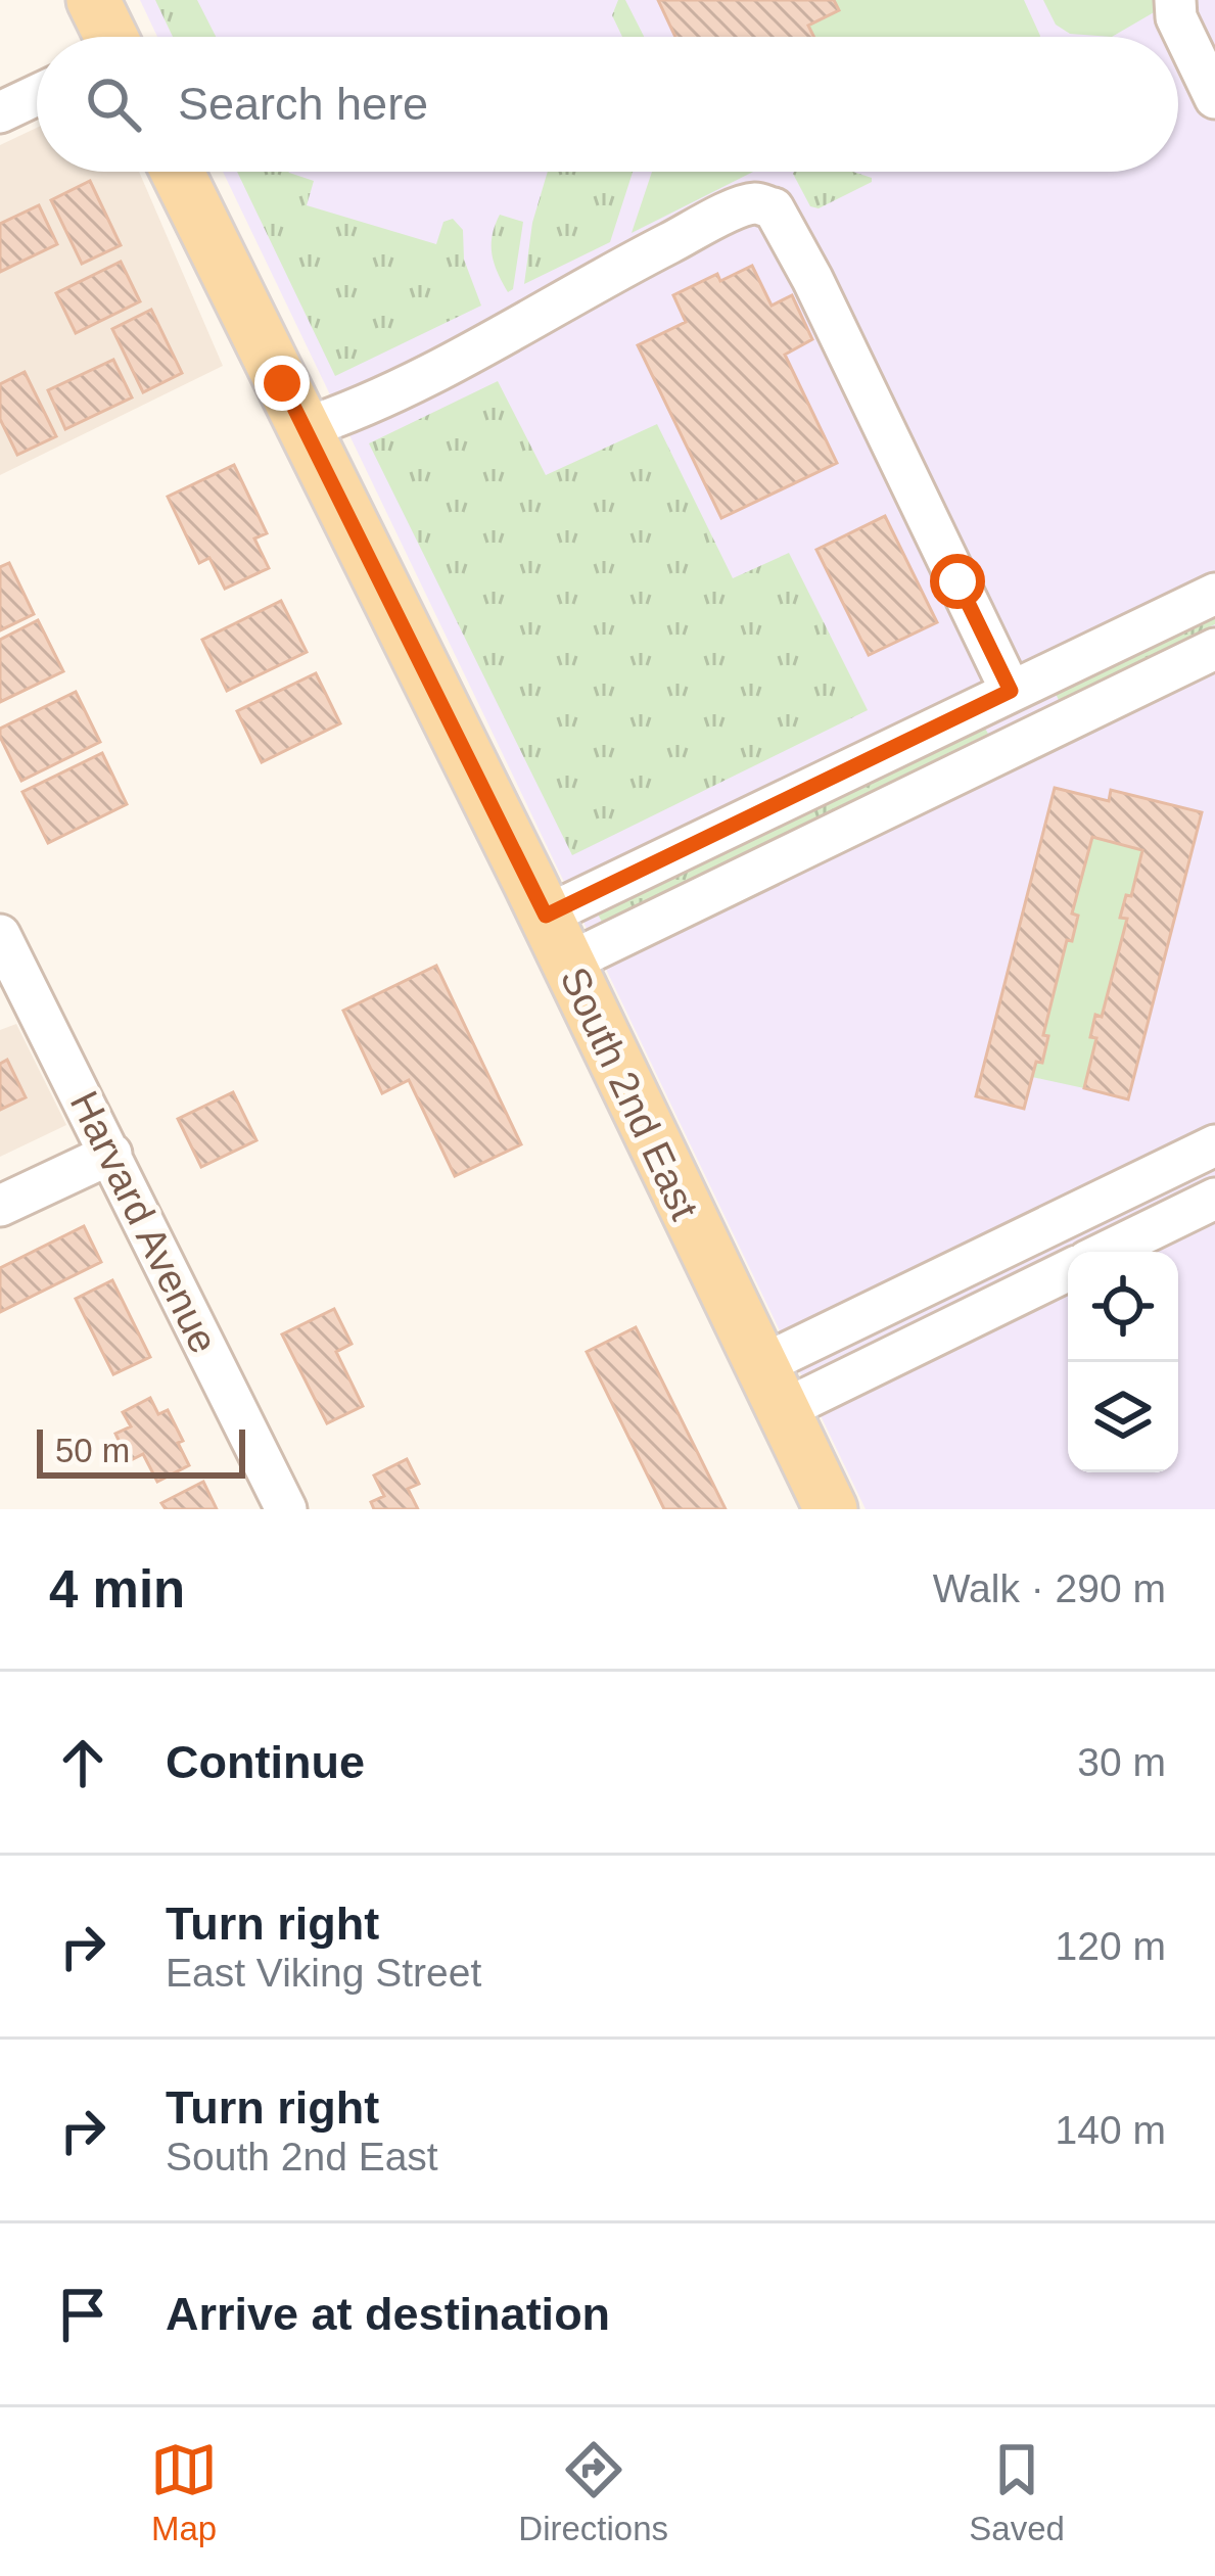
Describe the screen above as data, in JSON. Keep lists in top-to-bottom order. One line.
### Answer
{"streets":{"main road":["South 2nd East"],"street":["Harvard Avenue"]},"scale_bar":"50 m","page":{"search":"Search here","scale":"50 m","heading":["4 min","Walk · 290 m"],"list":[["Continue","30 m"],["Turn right","East Viking Street","120 m"],["Turn right","South 2nd East","140 m"],"Arrive at destination"],"nav":["Map","Directions","Saved"]}}
